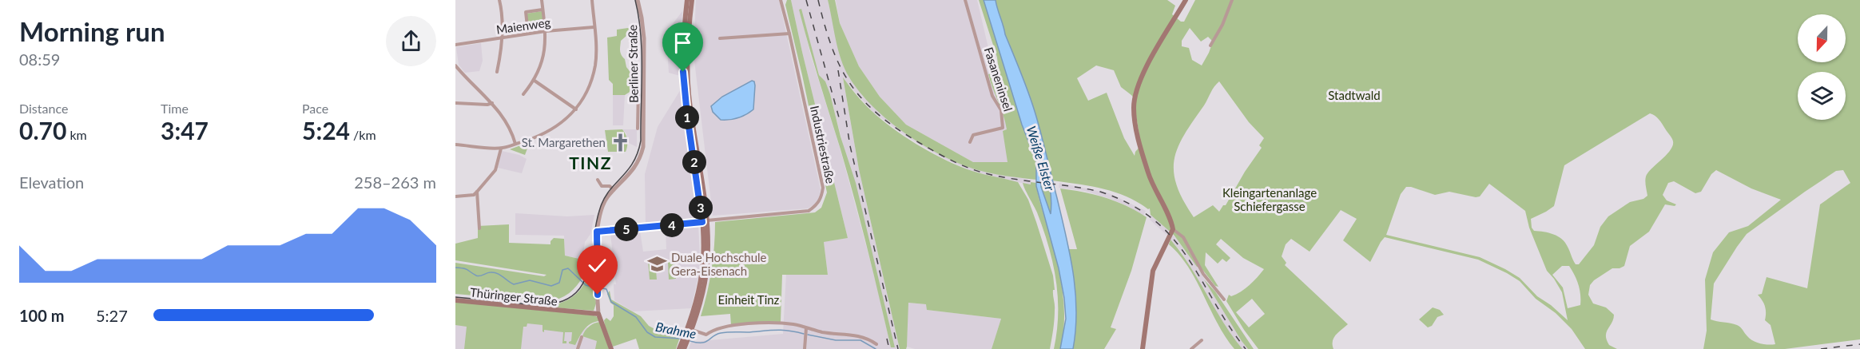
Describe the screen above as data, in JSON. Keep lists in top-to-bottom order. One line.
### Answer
{"streets":{"main road":["Thüringer Straße"],"street":["Maienweg","Berliner Straße","Fasaneninsel","Industriestraße"]},"crossings":[["Berliner Straße","Thüringer Straße"]],"districts":["TINZ"],"water":["Weiße Elster","Brahme"],"parks":["Stadtwald","Kleingartenanlage Schiefergasse","Einheit Tinz"],"places":{"church":["St. Margarethen"],"school or university":["Duale Hochschule Gera-Eisenach"]},"north":"bottom","page":{"heading":["Morning run","08:59"],"stats":[["Distance","0.70 km"],["Time","3:47"],["Pace","5:24 /km"]],"pins":["1","2","3","4","5"],"chart":["Elevation","258–263 m"],"list":[{"name":"100 m","note":"5:27"}]}}
